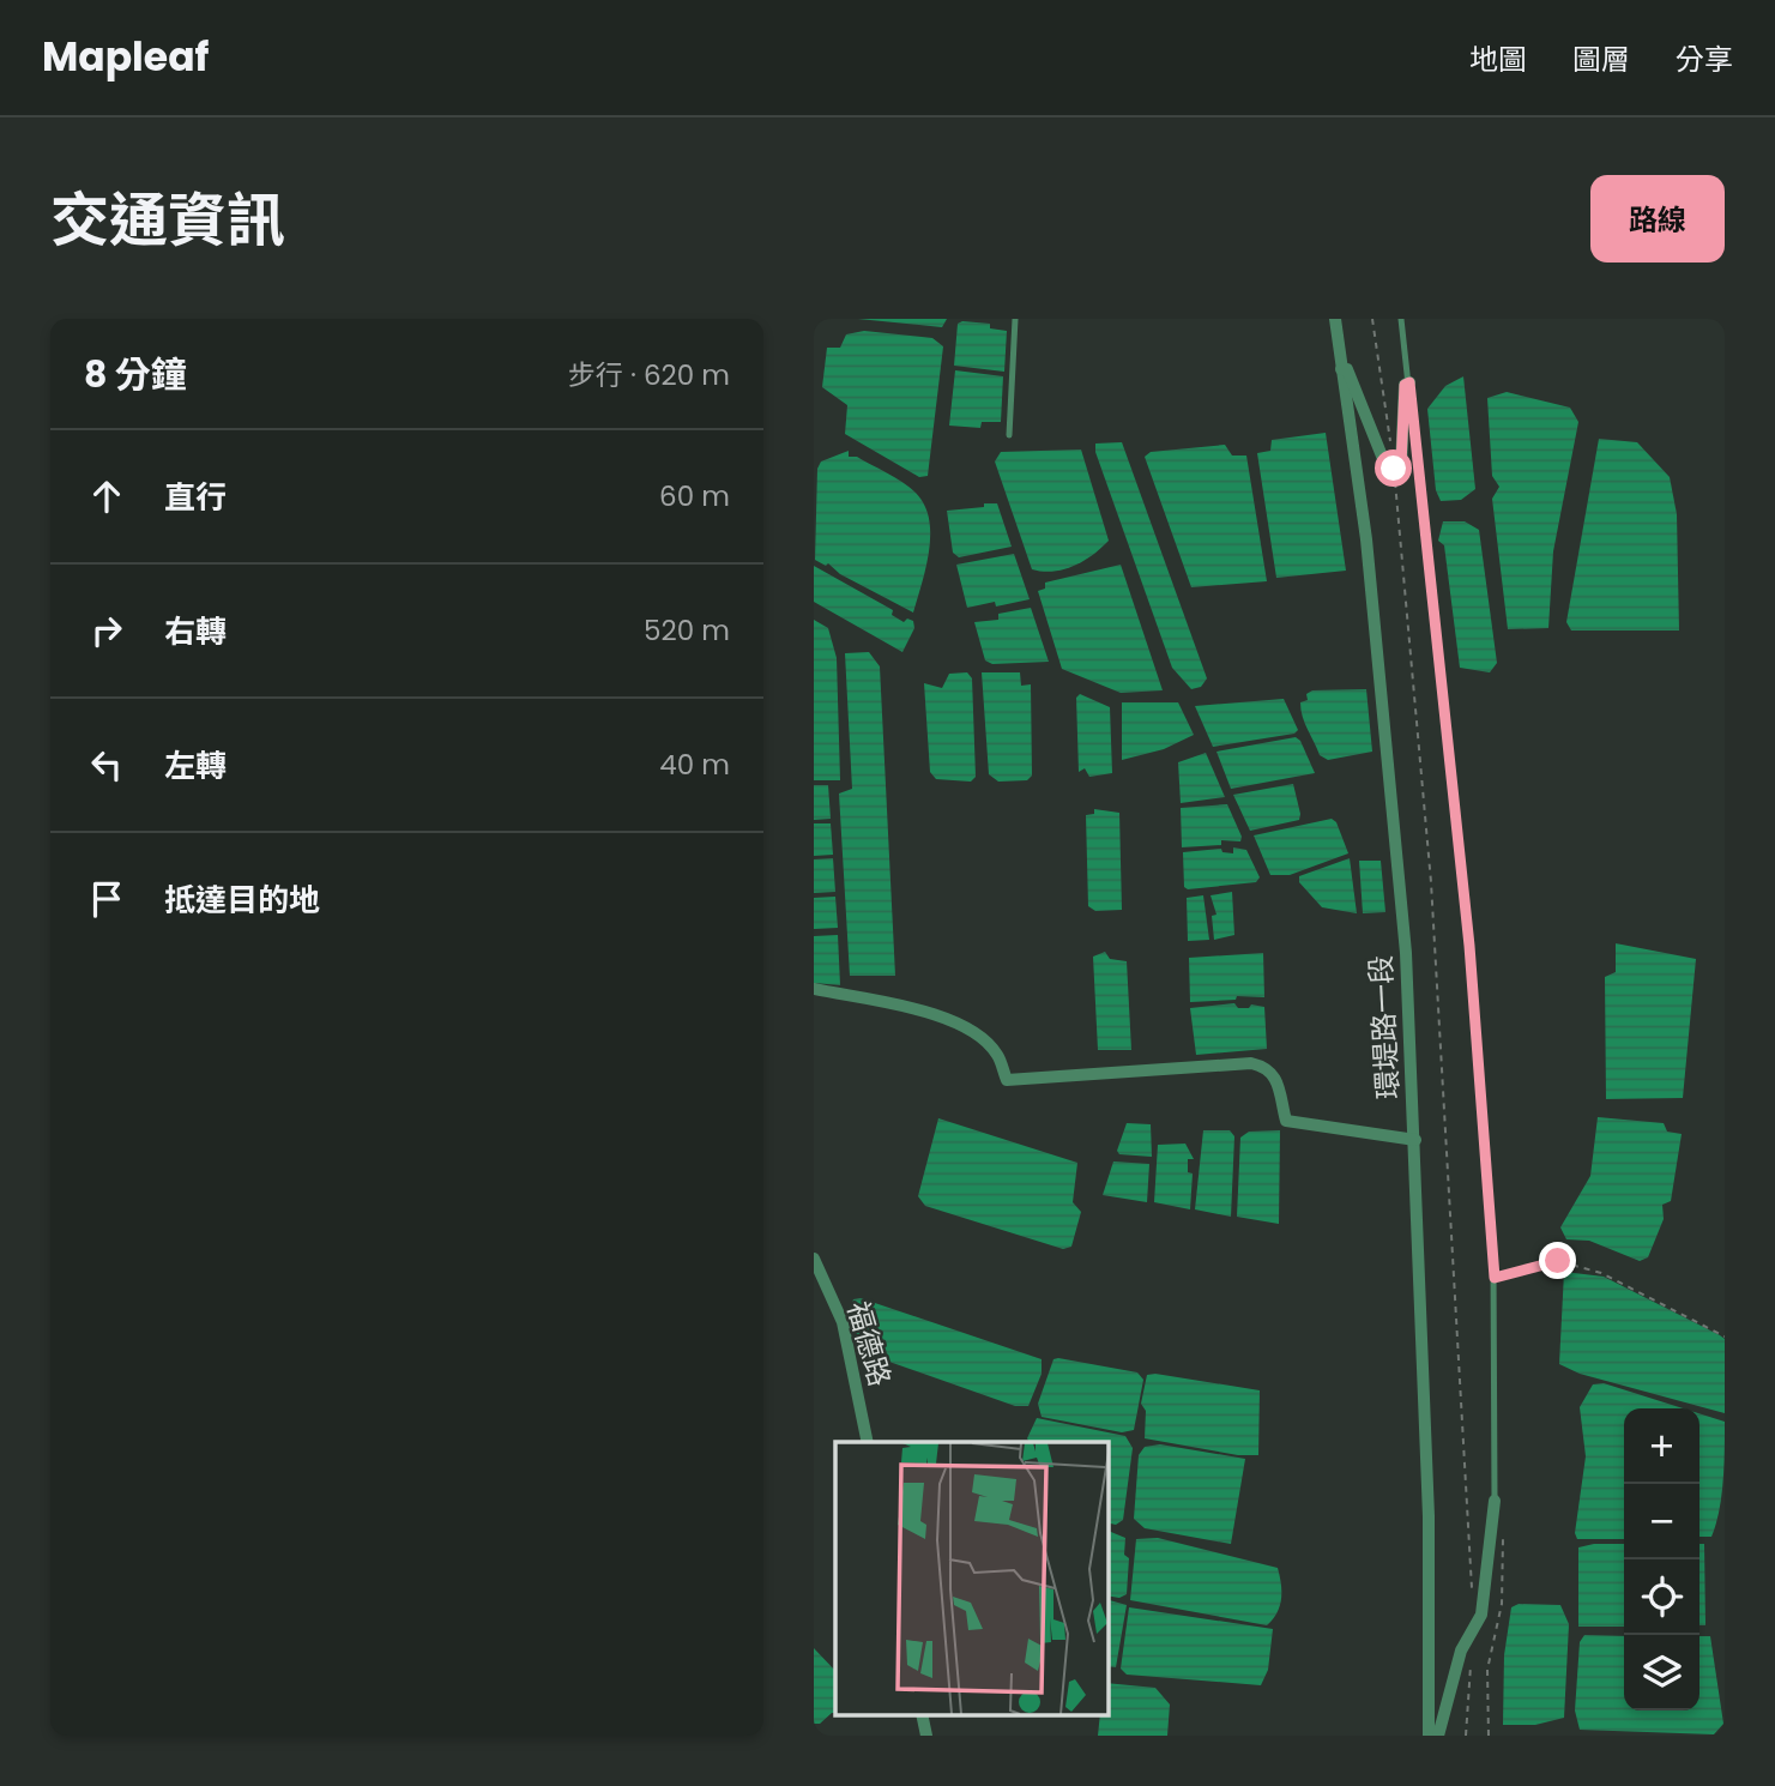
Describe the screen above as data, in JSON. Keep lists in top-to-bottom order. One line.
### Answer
{"streets":{"street":["環堤路一段","福德路"]},"page":{"header":"Mapleaf","nav":["地圖","圖層","分享"],"title":"交通資訊","buttons":"路線","heading":["8 分鐘","步行 · 620 m"],"list":[["直行","60 m"],["右轉","520 m"],["左轉","40 m"],"抵達目的地"],"map_buttons":["+","−"]}}
